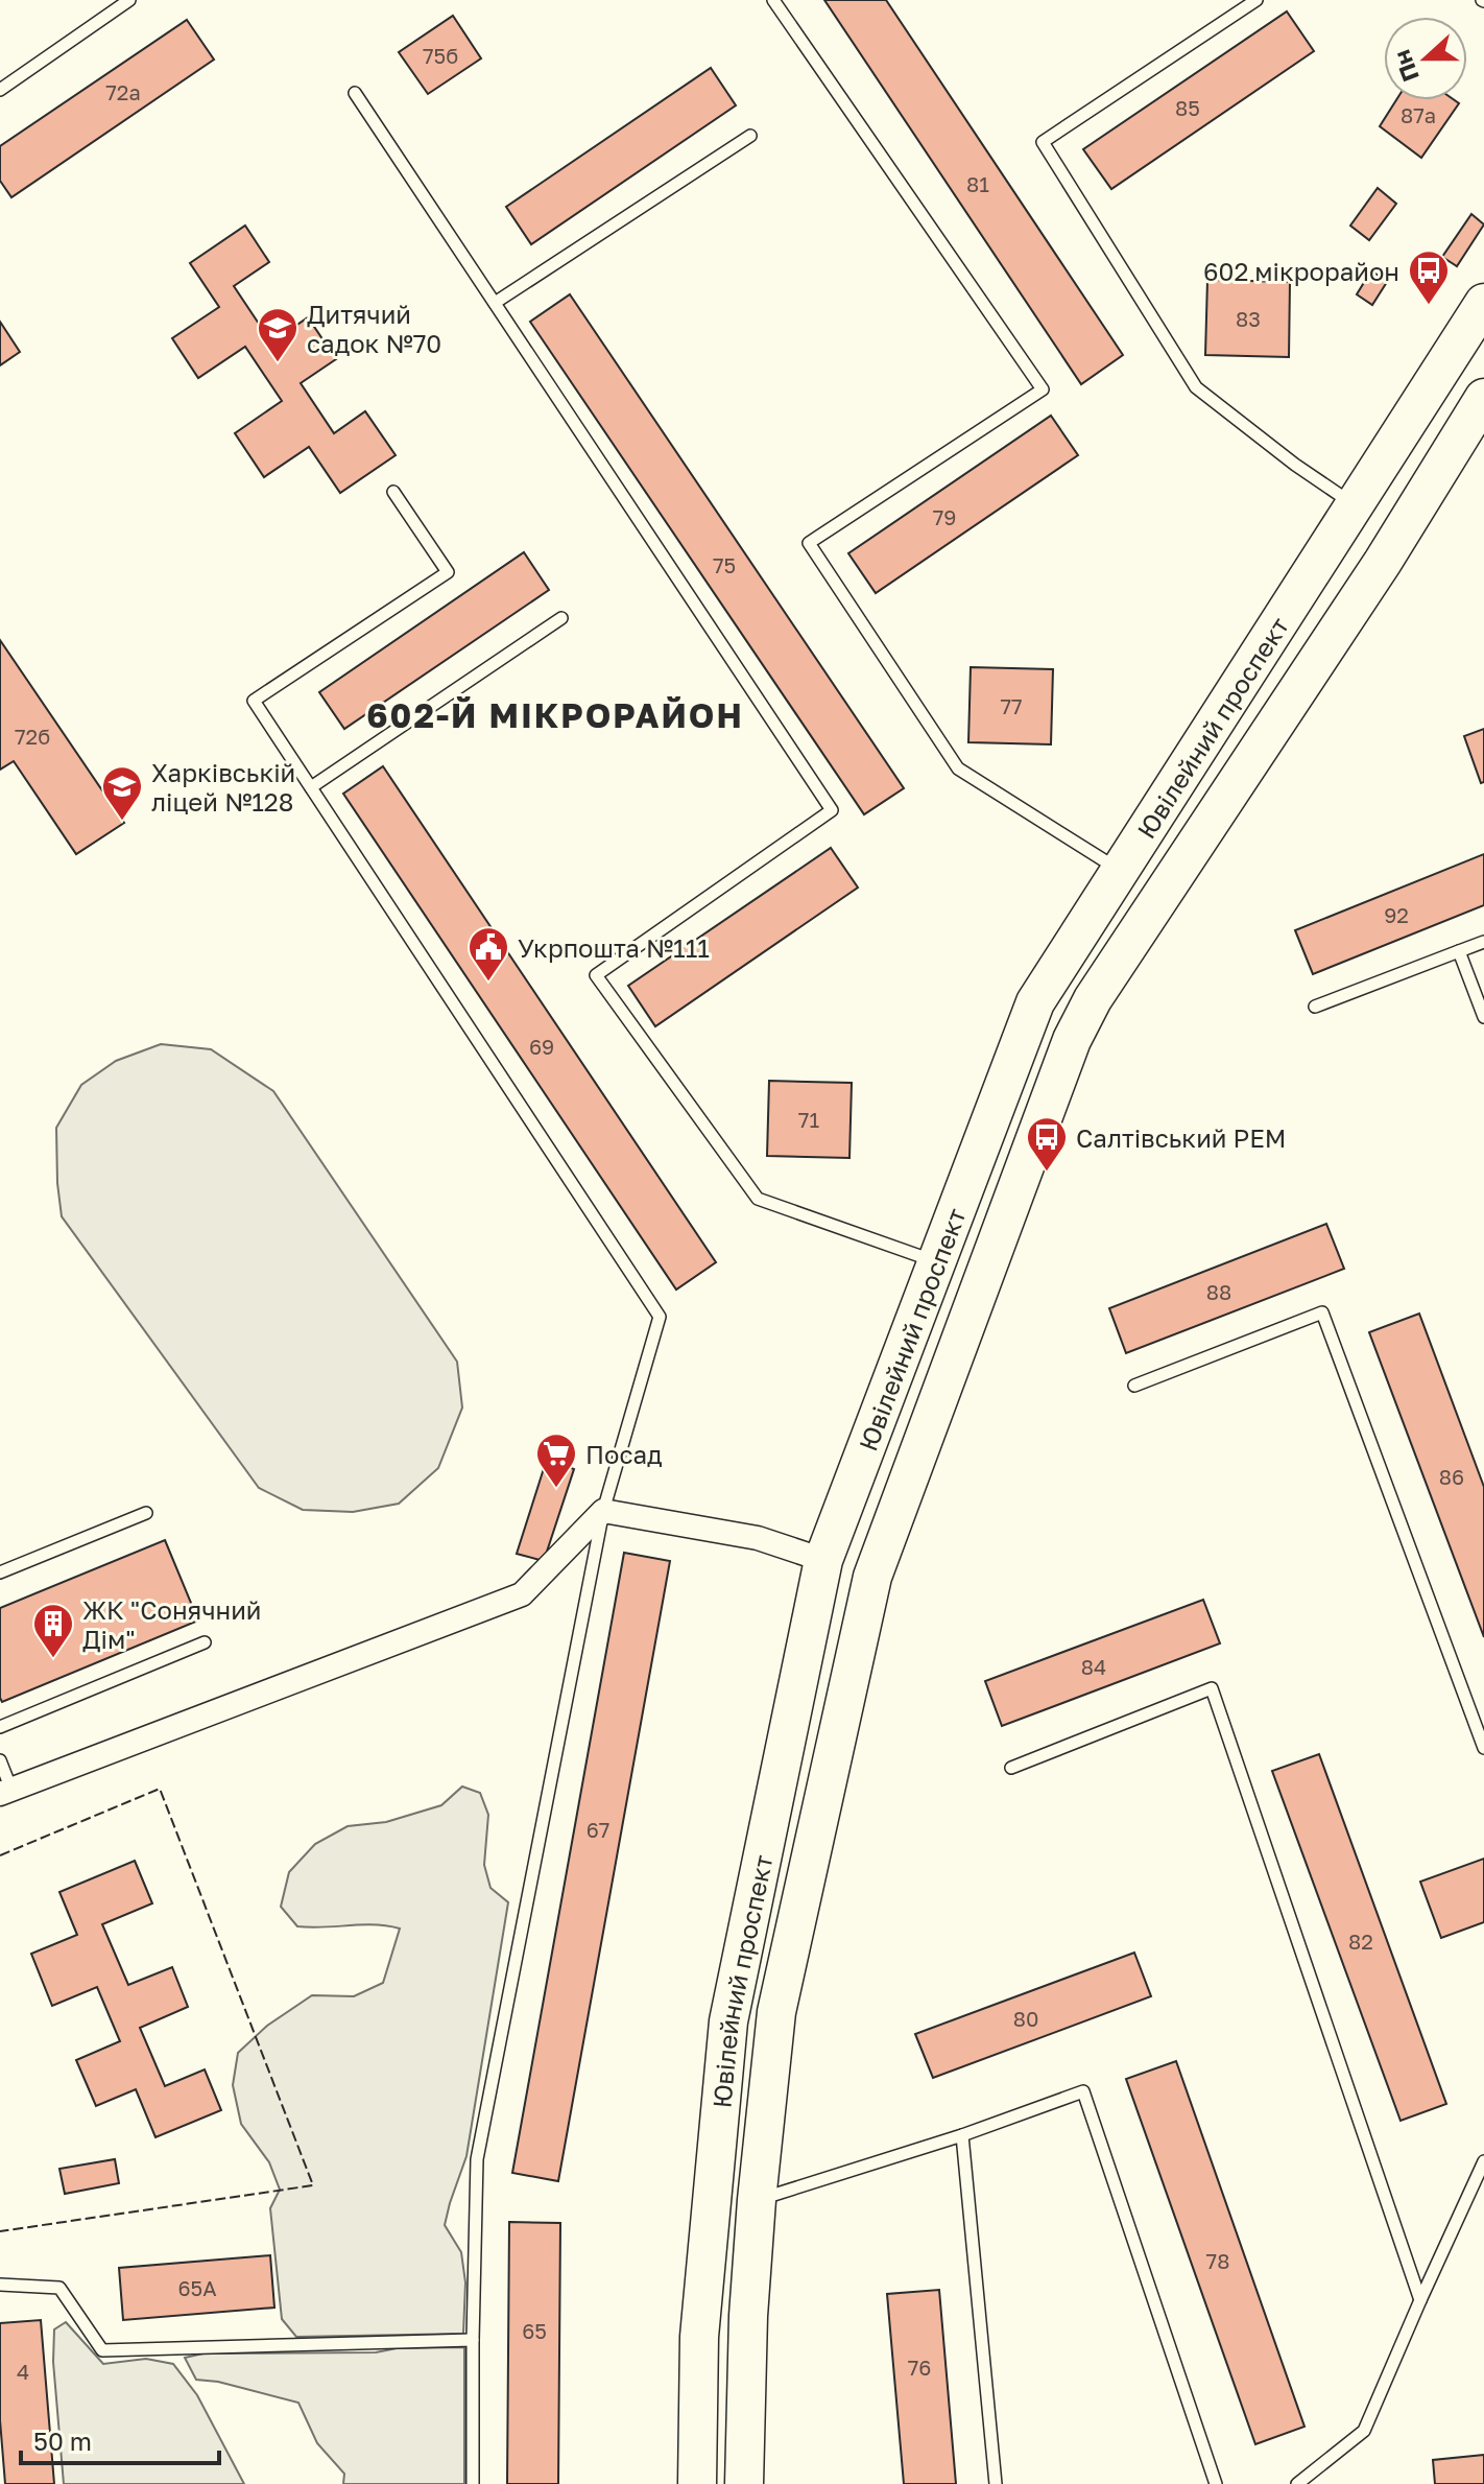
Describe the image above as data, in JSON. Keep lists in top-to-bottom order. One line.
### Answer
{"streets":{"main road":["Ювілейний проспект"]},"districts":["602-Й МІКРОРАЙОН"],"places":{"bus stop":["602 мікрорайон","Салтівський РЕМ"],"school or university":["Дитячий садок №70","Харківській ліцей №128"],"public building":["Укрпошта №111"],"supermarket":["Посад"],"building":["ЖК \"Сонячний Дім\""]},"house_numbers":["75б","72а","85","87а","81","83","79","75","77","72б","92","69","71","88","86","84","67","82","80","78","65А","65","76","4"],"scale_bar":"50 m","north":"left"}
